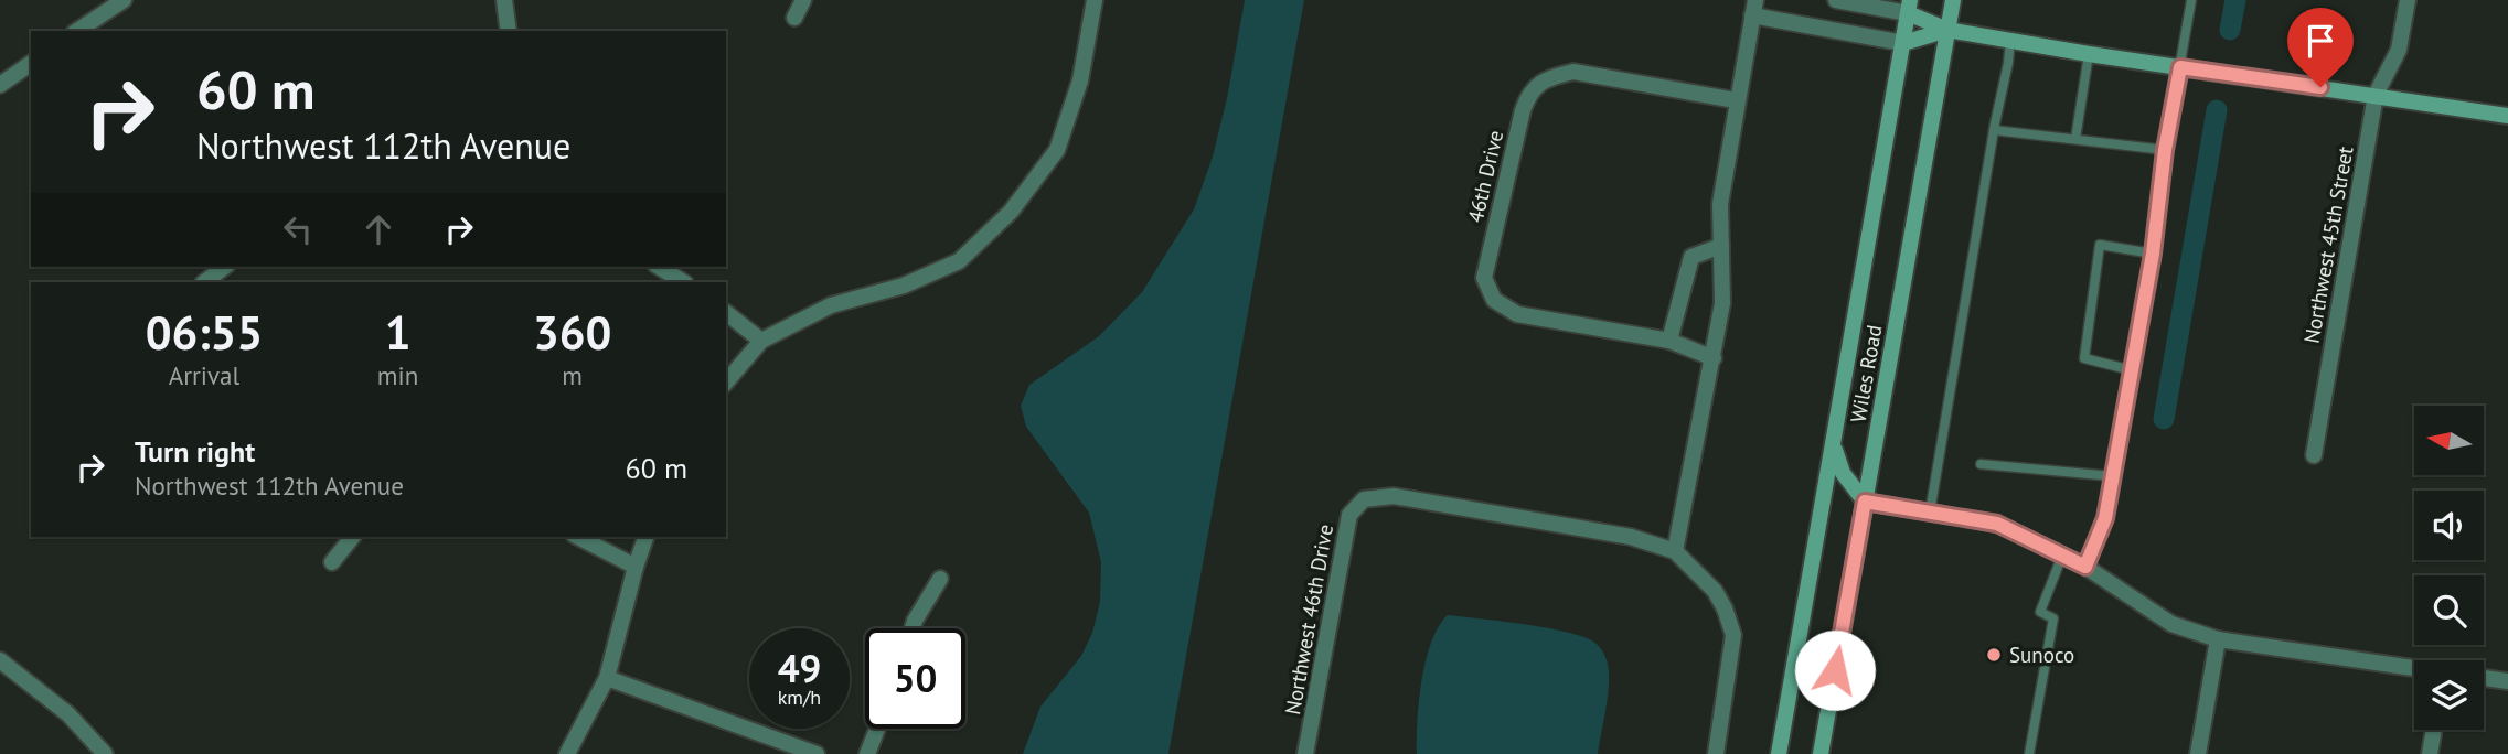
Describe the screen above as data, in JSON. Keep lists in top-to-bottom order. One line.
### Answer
{"streets":{"main road":["Wiles Road"],"street":["46th Drive","Northwest 45th Street","Northwest 46th Drive"]},"places":["Sunoco"],"north":"left","page":{"turn":["60 m","Northwest 112th Avenue"],"eta":["06:55","Arrival","1","min","360","m"],"list":[{"name":"Turn right","note":"Northwest 112th Avenue","value":"60 m"}],"speed":"49 km/h","limit":"50"}}
